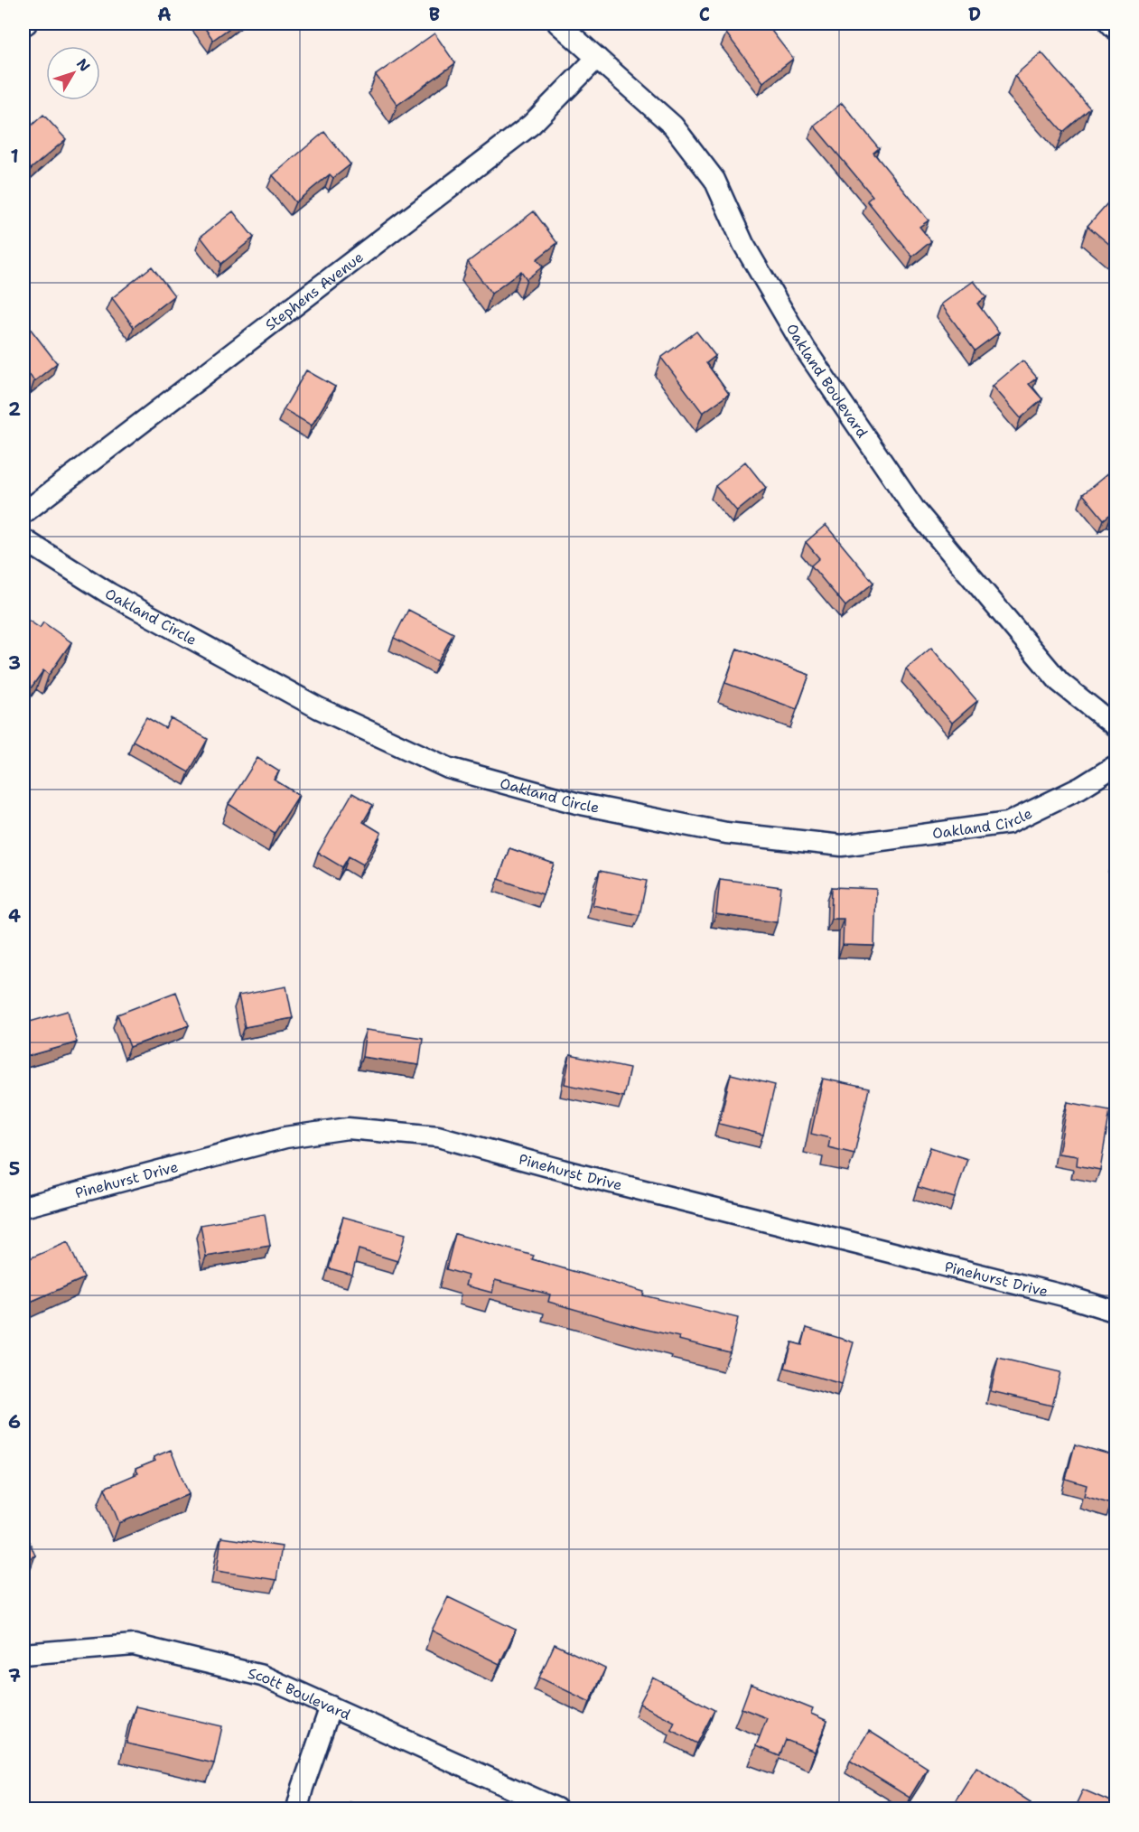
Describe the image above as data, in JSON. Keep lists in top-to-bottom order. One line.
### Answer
{"streets":{"street":["Stephens Avenue","Oakland Boulevard","Oakland Circle","Pinehurst Drive","Scott Boulevard"]},"crossings":[["Stephens Avenue","Oakland Boulevard"]],"north":"top right","grid":{"columns":["A","B","C","D"],"rows":["1","2","3","4","5","6","7"]}}
